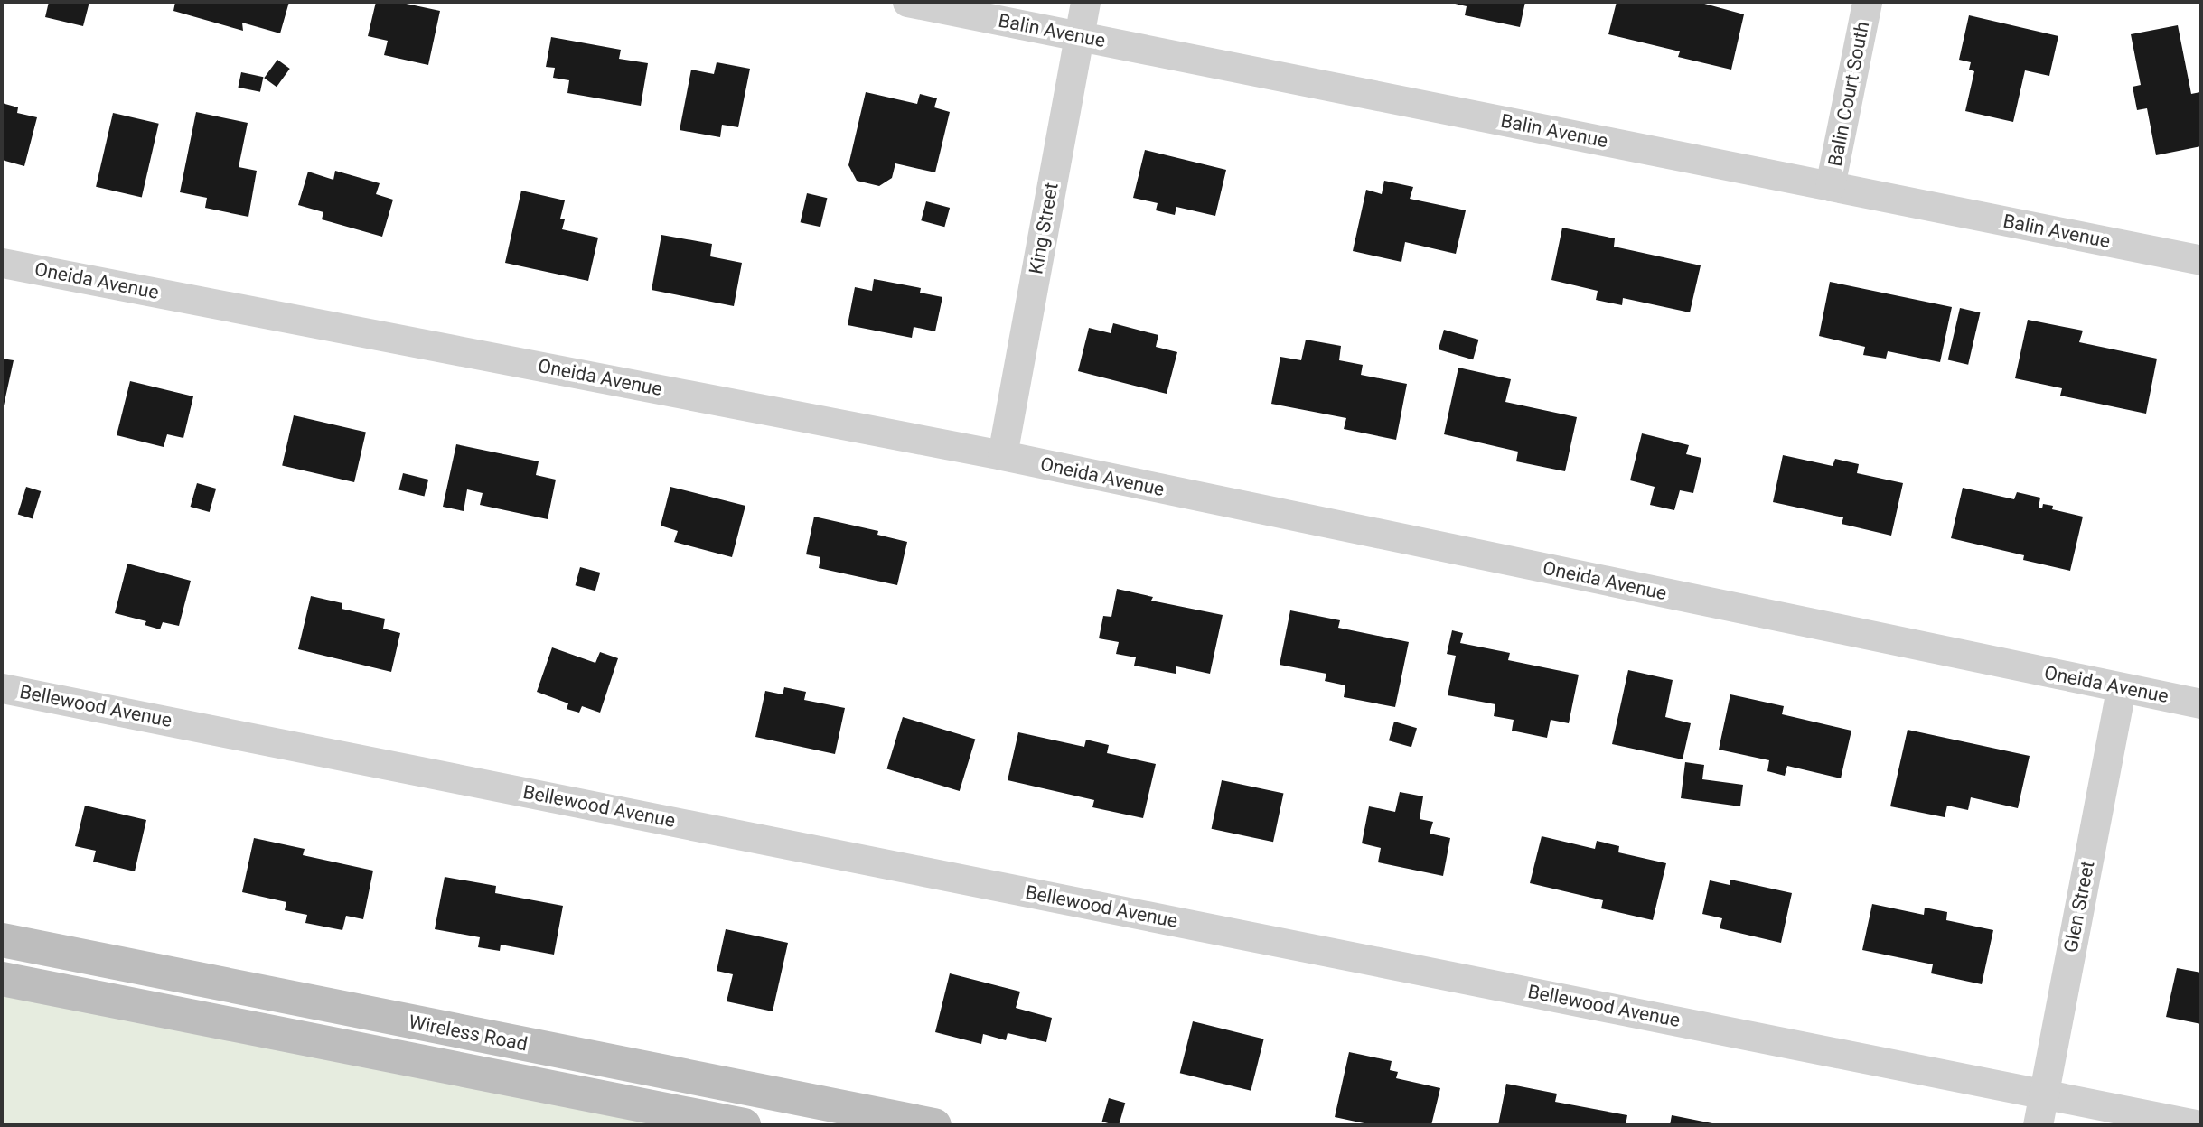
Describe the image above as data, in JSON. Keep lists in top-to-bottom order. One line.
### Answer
{"streets":{"main road":["Wireless Road"],"street":["Balin Avenue","Balin Court South","King Street","Oneida Avenue","Bellewood Avenue","Glen Street"]},"crossings":[["Balin Avenue","Balin Court South"],["Balin Avenue","King Street"],["King Street","Oneida Avenue"],["Oneida Avenue","Glen Street"],["Bellewood Avenue","Glen Street"]]}
